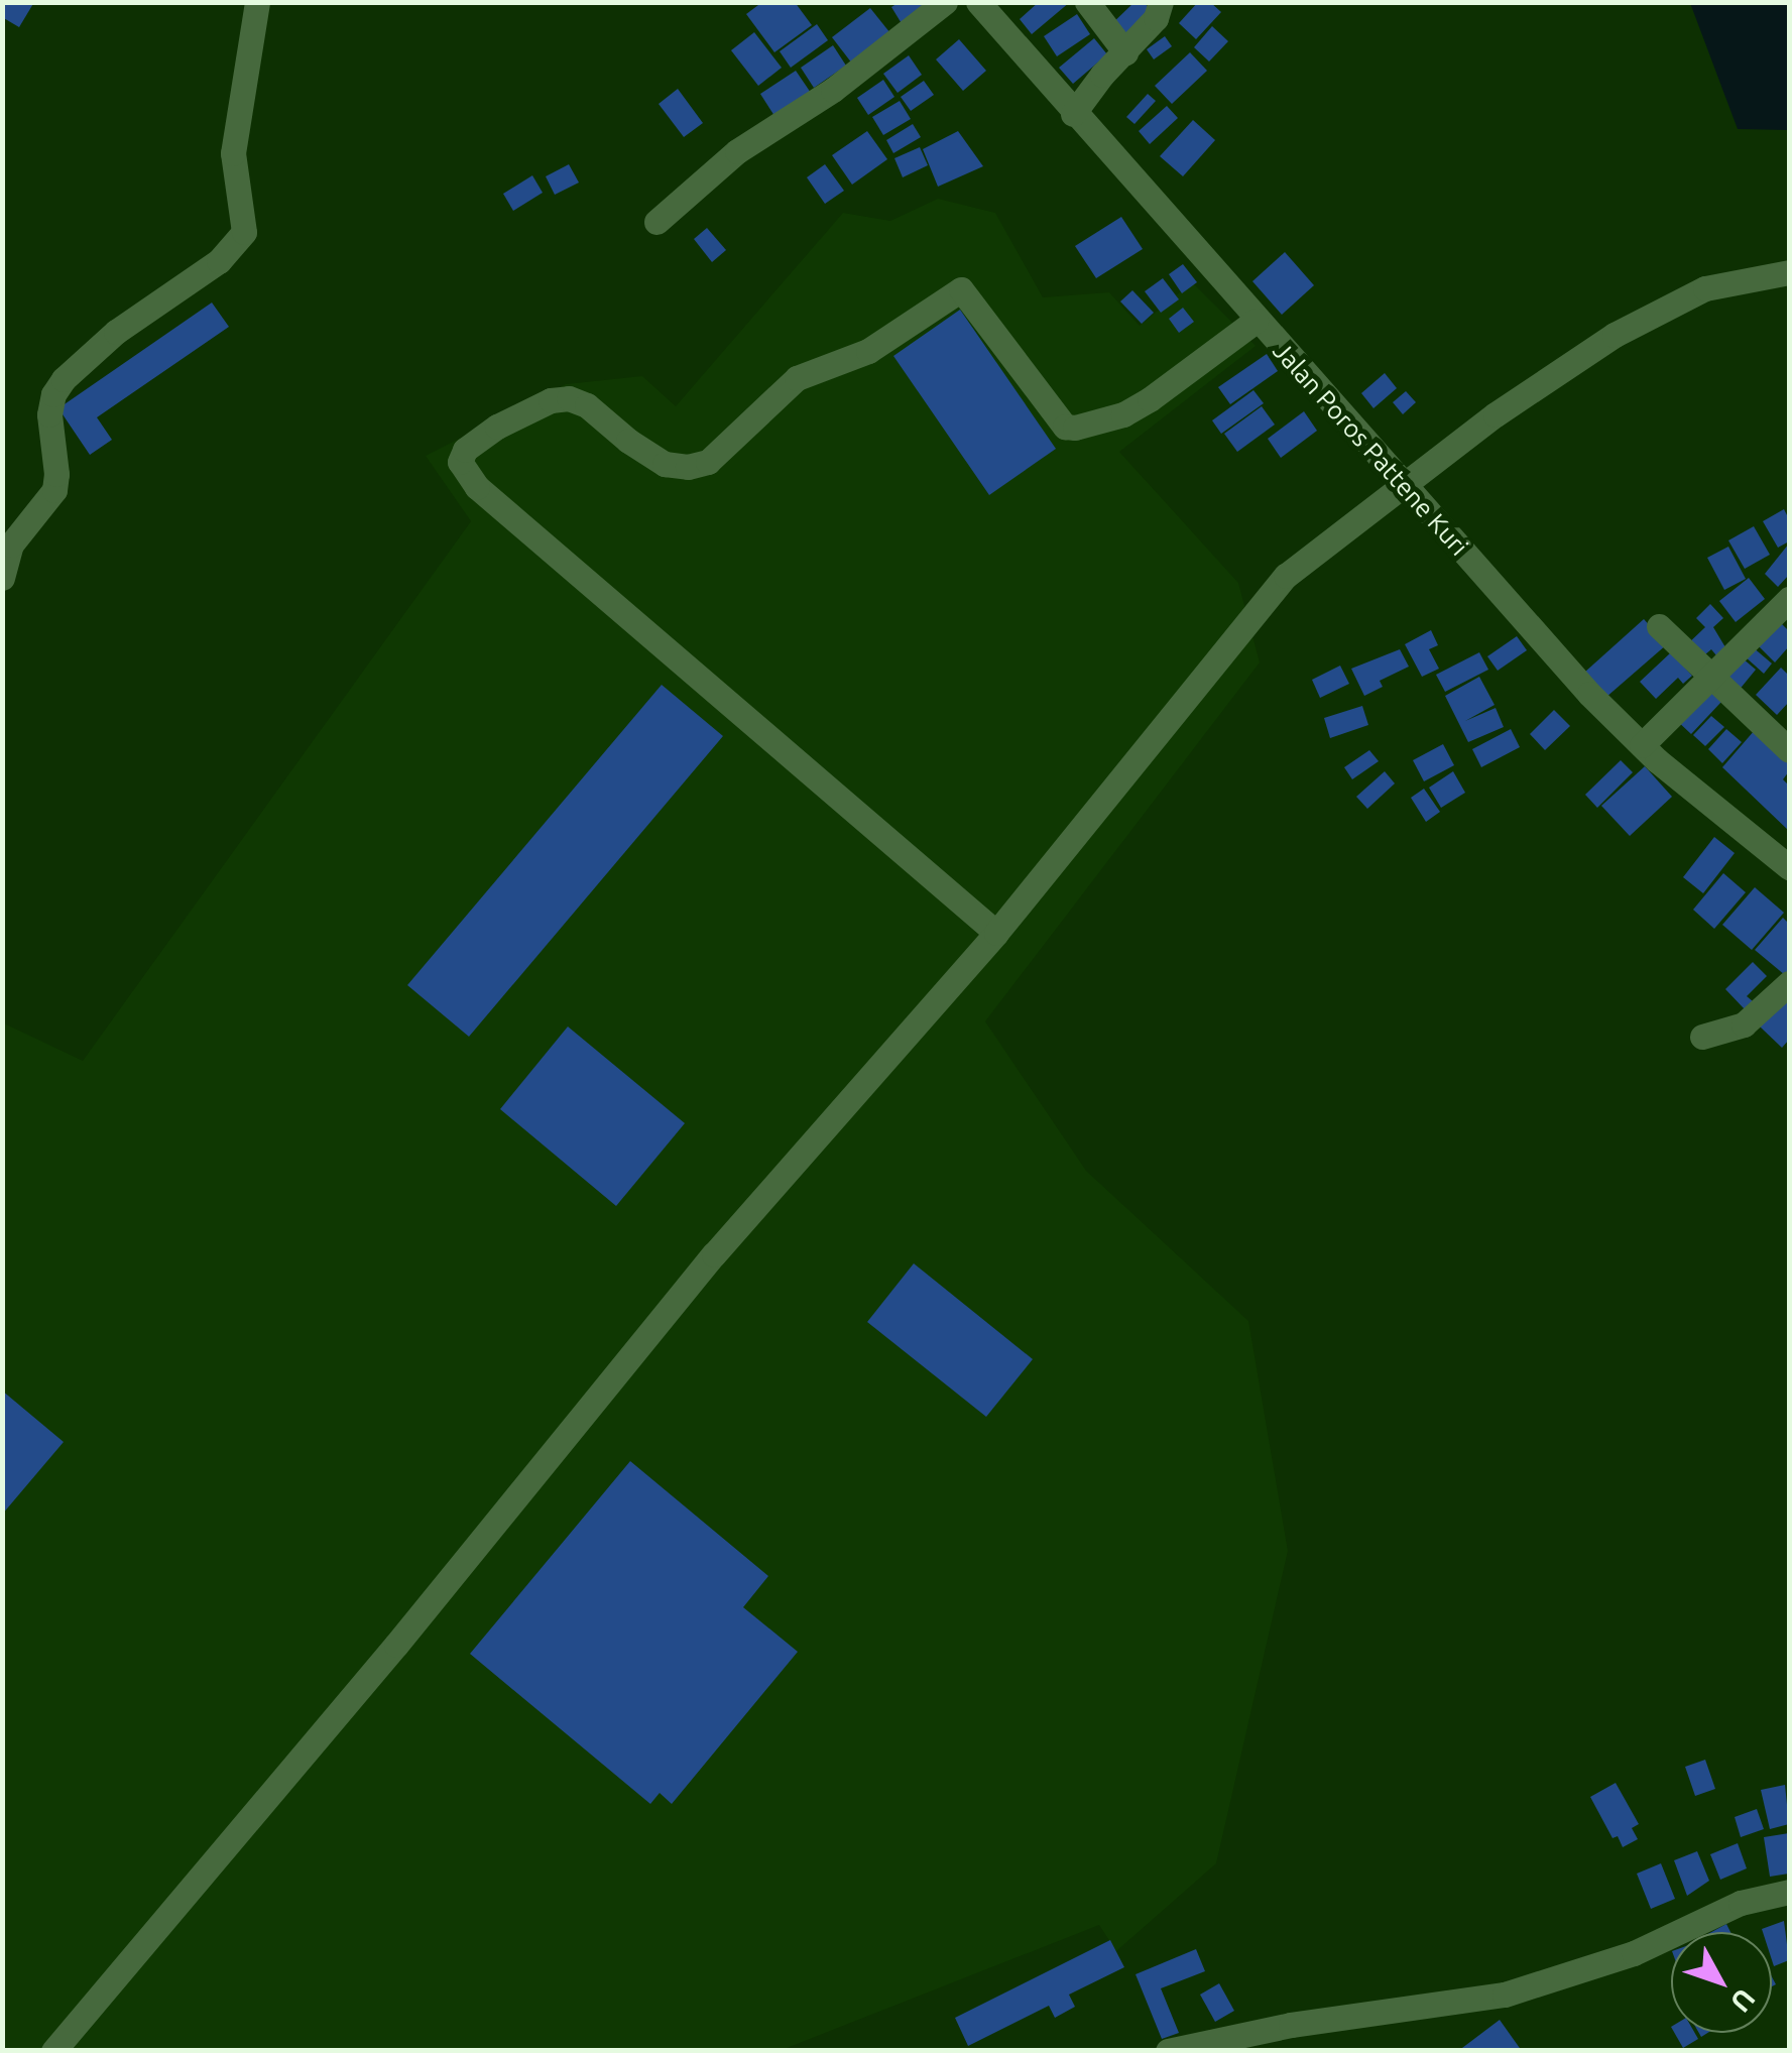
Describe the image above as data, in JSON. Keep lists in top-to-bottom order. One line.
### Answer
{"streets":{"street":["Jalan Poros Pattene Kuri"]},"north":"bottom right"}
